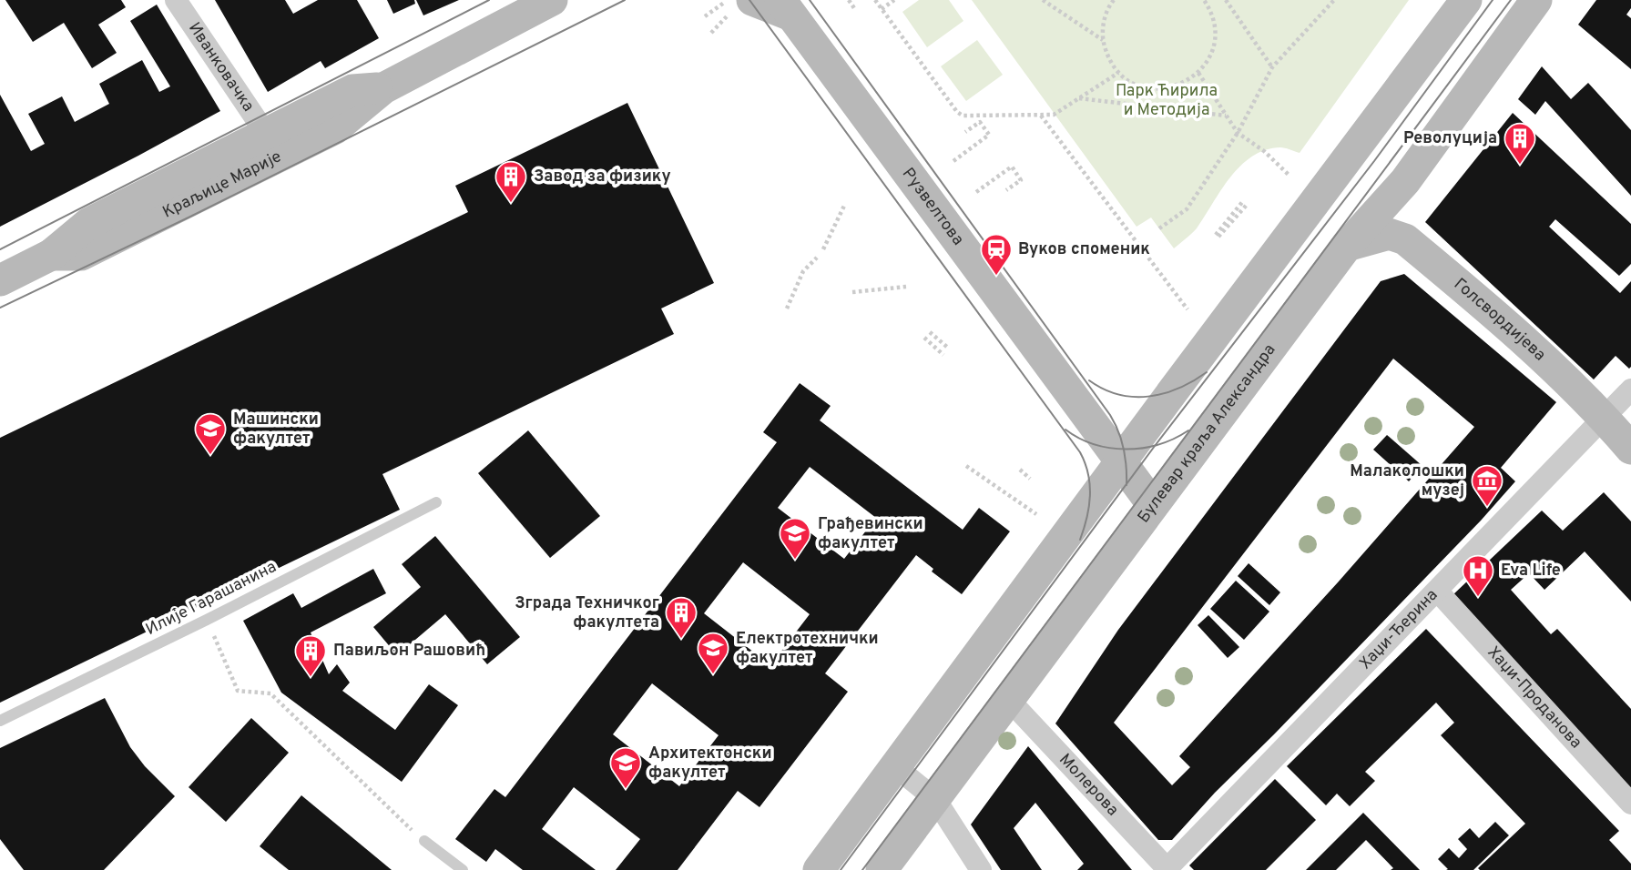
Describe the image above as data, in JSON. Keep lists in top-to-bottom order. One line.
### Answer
{"streets":{"main road":["Краљице Марије","Рузвелтова","Голсвордијева","Булевар краља Александра"],"street":["Иванковачка","Хаџи-Ђерина","Хаџи-Проданова","Молерова"],"lane":["Илије Гарашанина"]},"crossings":[["Иванковачка","Краљице Марије"],["Рузвелтова","Булевар краља Александра"],["Голсвордијева","Булевар краља Александра"],["Голсвордијева","Хаџи-Ђерина"],["Булевар краља Александра","Молерова"],["Хаџи-Ђерина","Хаџи-Проданова"],["Хаџи-Ђерина","Молерова"]],"parks":["Парк Ћирила и Методија"],"places":{"building":["Револуција","Завод за физику","Зграда Техничког факултета","Павиљон Рашовић"],"station":["Вуков споменик"],"school or university":["Машински факултет","Грађевински факултет","Електротехнички факултет","Архитектонски факултет"],"museum":["Малаколошки музеј"],"hospital":["Eva Life"]}}
